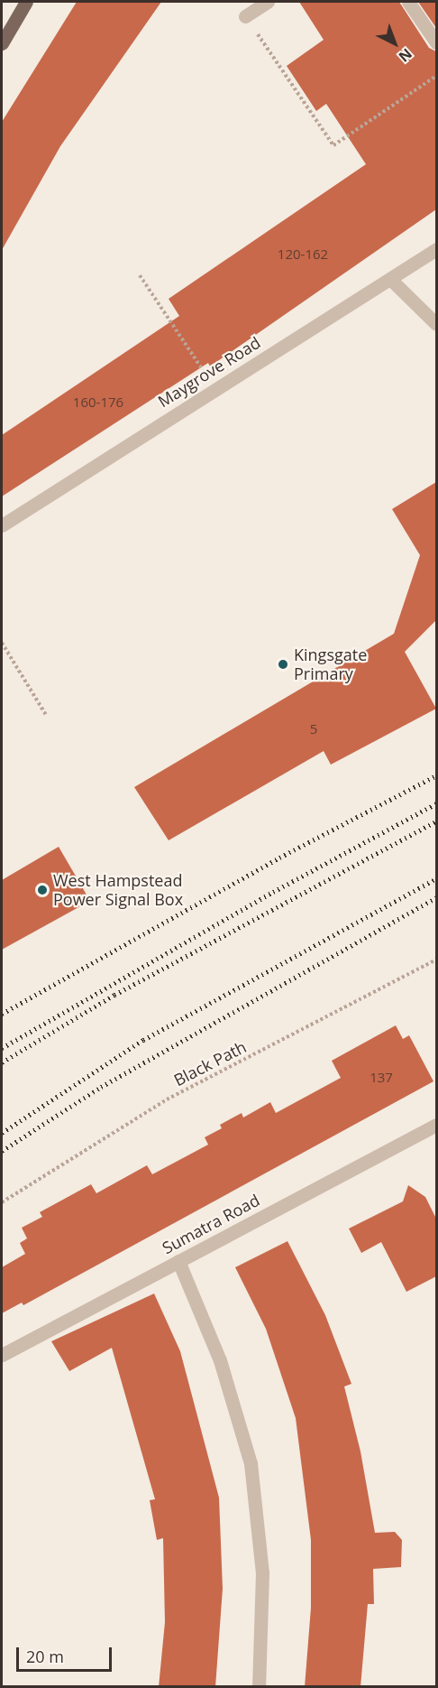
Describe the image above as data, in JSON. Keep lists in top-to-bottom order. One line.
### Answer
{"streets":{"street":["Maygrove Road","Sumatra Road"],"path":["Black Path"]},"places":["Kingsgate Primary","West Hampstead Power Signal Box"],"house_numbers":["120-162","160-176","5","137"],"scale_bar":"20 m","north":"bottom right"}
